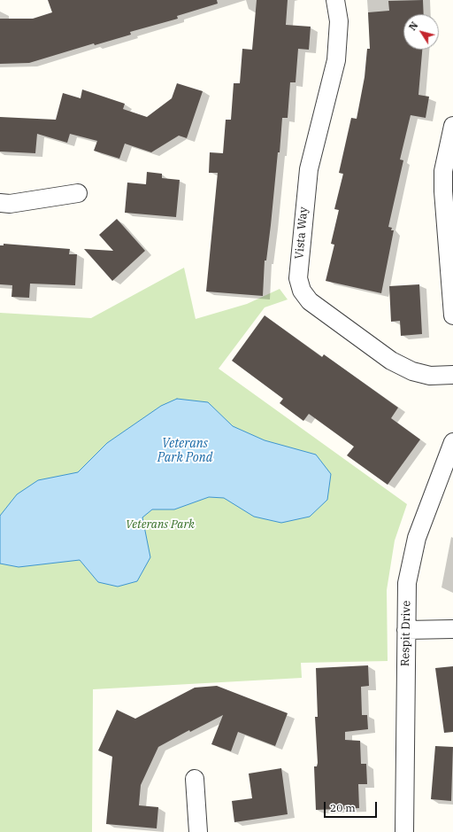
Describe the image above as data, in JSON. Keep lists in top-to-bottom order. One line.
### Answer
{"streets":{"street":["Vista Way","Respit Drive"]},"water":["Veterans Park Pond"],"parks":["Veterans Park"],"scale_bar":"20 m","north":"top left"}
